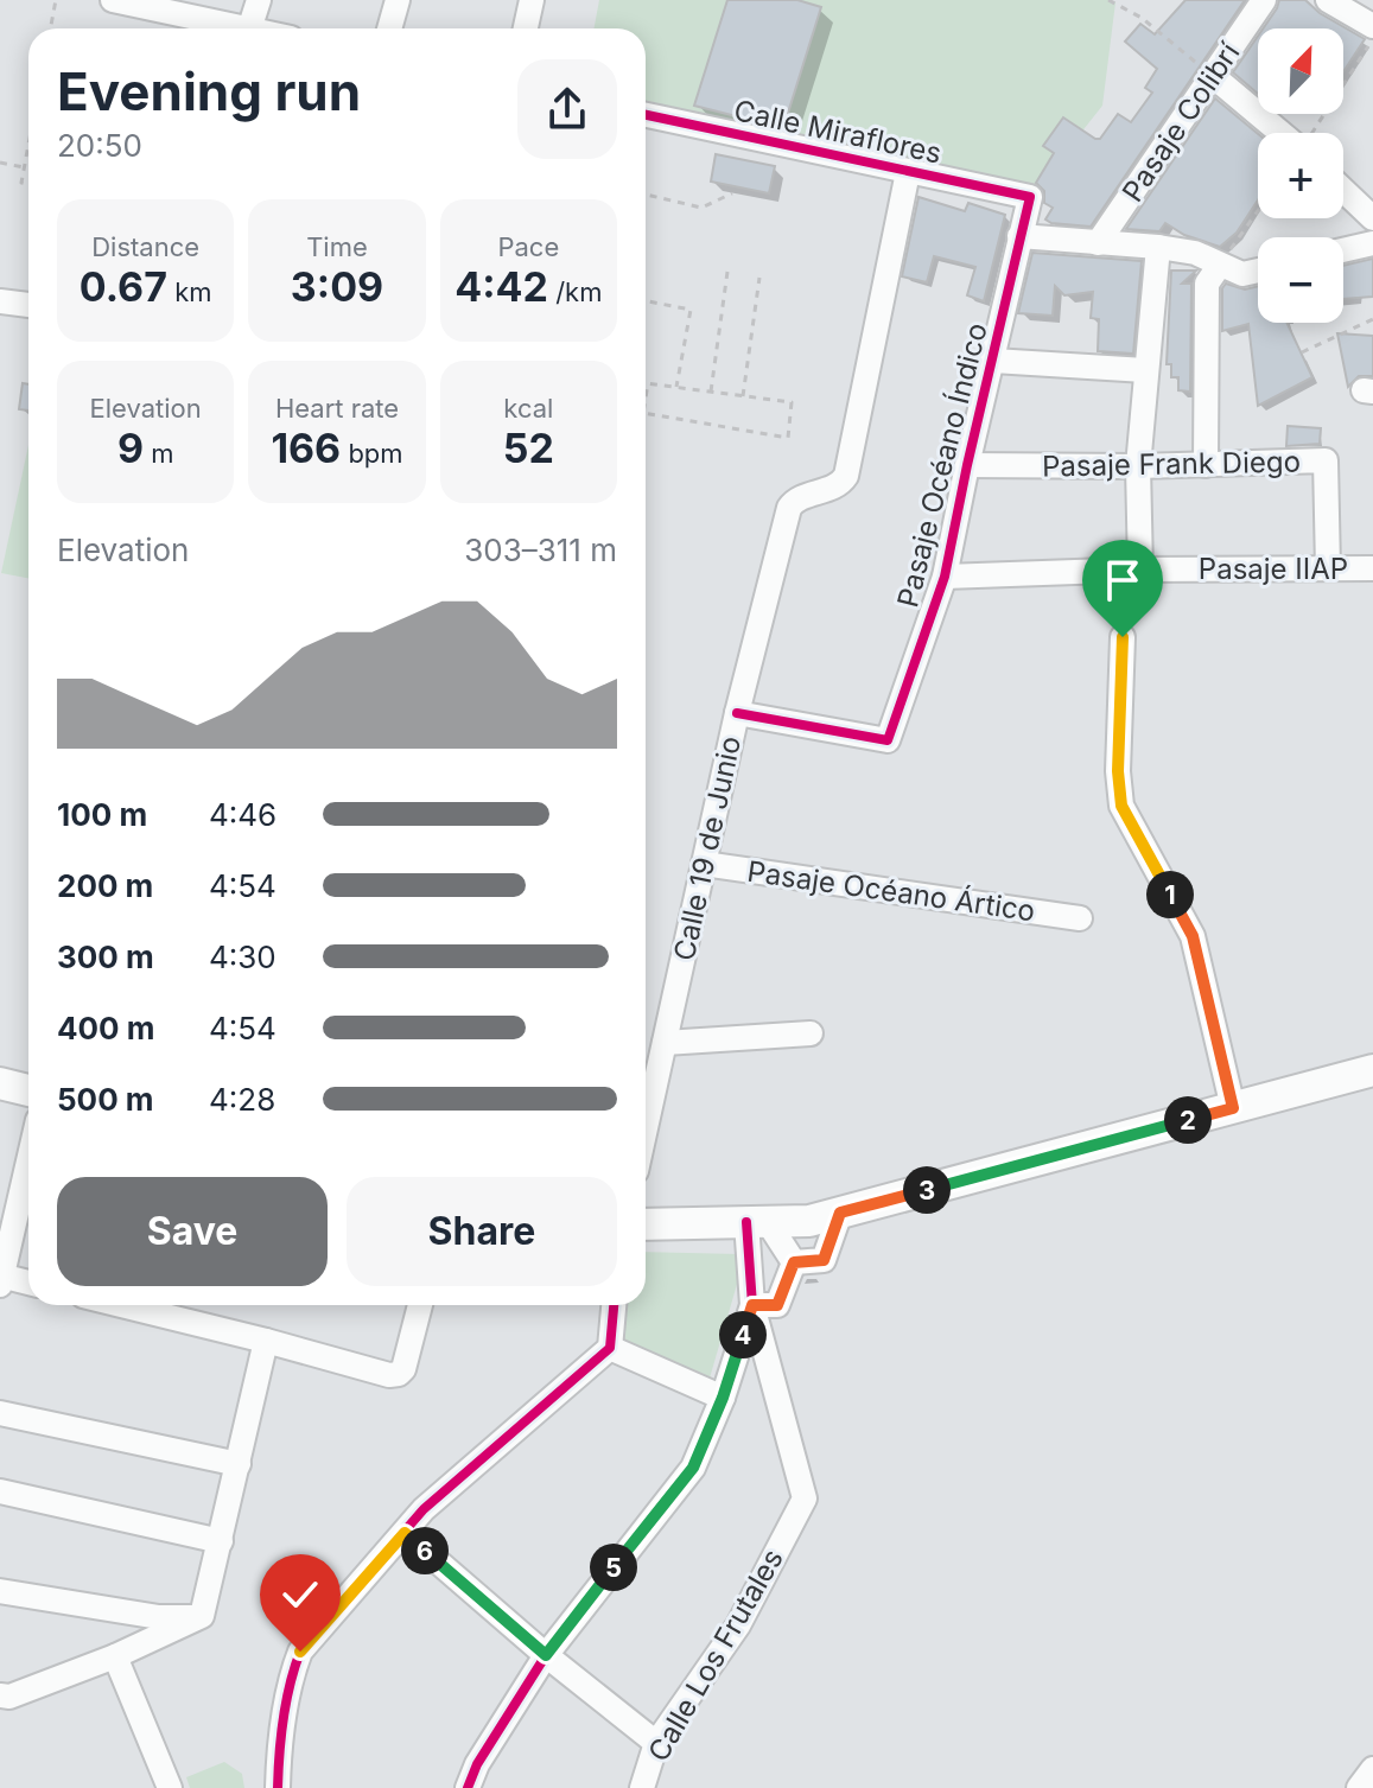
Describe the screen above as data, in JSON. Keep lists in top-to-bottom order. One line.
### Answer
{"streets":{"street":["Pasaje Colibrí","Calle Miraflores","Pasaje Frank Diego","Pasaje Océano Índico","Pasaje IIAP","Calle 19 de Junio","Pasaje Océano Ártico","Calle Los Frutales"]},"crossings":[["Calle Miraflores","Pasaje Océano Índico"],["Calle Miraflores","Calle 19 de Junio"],["Pasaje Frank Diego","Pasaje Océano Índico"],["Pasaje Frank Diego","Pasaje IIAP"],["Pasaje Océano Índico","Pasaje IIAP"],["Pasaje Océano Índico","Calle 19 de Junio"],["Calle 19 de Junio","Pasaje Océano Ártico"]],"north":"top right","page":{"map_buttons":["+","−"],"heading":["Evening run","20:50"],"stats":[["Distance","0.67 km"],["Time","3:09"],["Pace","4:42 /km"],["Elevation","9 m"],["Heart rate","166 bpm"],["kcal","52"]],"chart":["Elevation","303–311 m"],"list":[{"name":"100 m","note":"4:46"},{"name":"200 m","note":"4:54"},{"name":"300 m","note":"4:30"},{"name":"400 m","note":"4:54"},{"name":"500 m","note":"4:28"}],"pins":["1","2","3","4","6","5"],"buttons":["Save","Share"]}}
